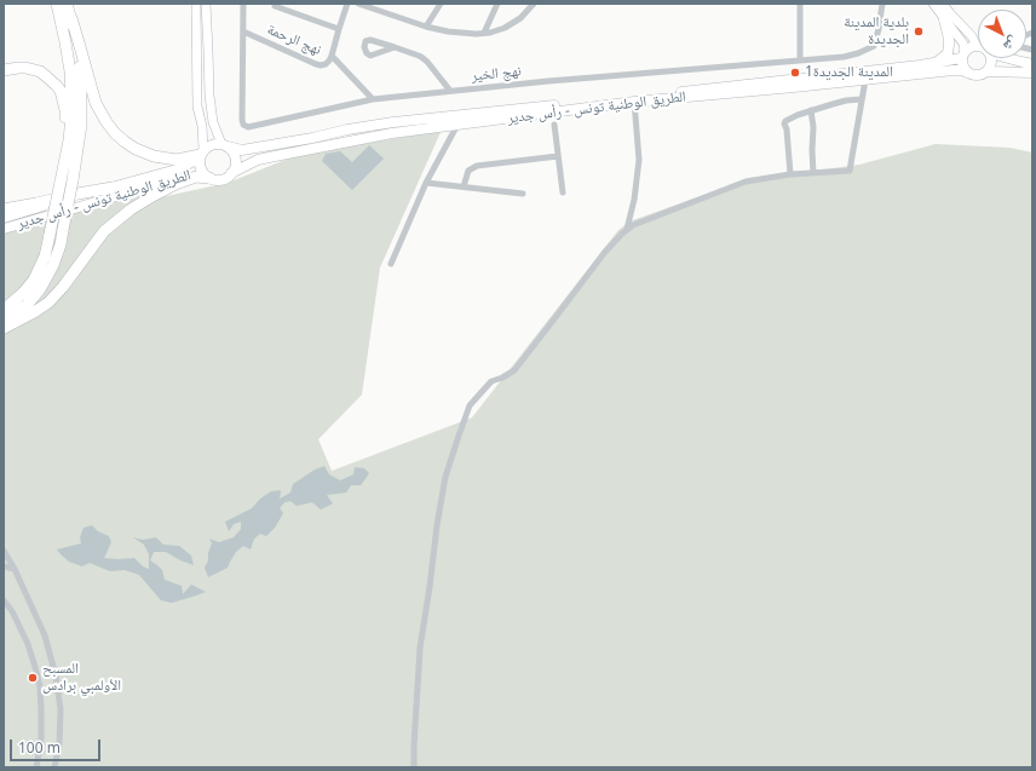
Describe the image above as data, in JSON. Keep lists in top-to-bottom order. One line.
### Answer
{"streets":{"main road":["الطريق الوطنية تونس - رأس جدير"],"street":["نهج الرحمة","نهج الخير"]},"crossings":[["نهج الرحمة","نهج الخير"]],"places":["بلدية المدينة الجديدة","المدينة الجديدة1","المسبح الأولمبي برادس"],"scale_bar":"100 m","north":"bottom right"}
